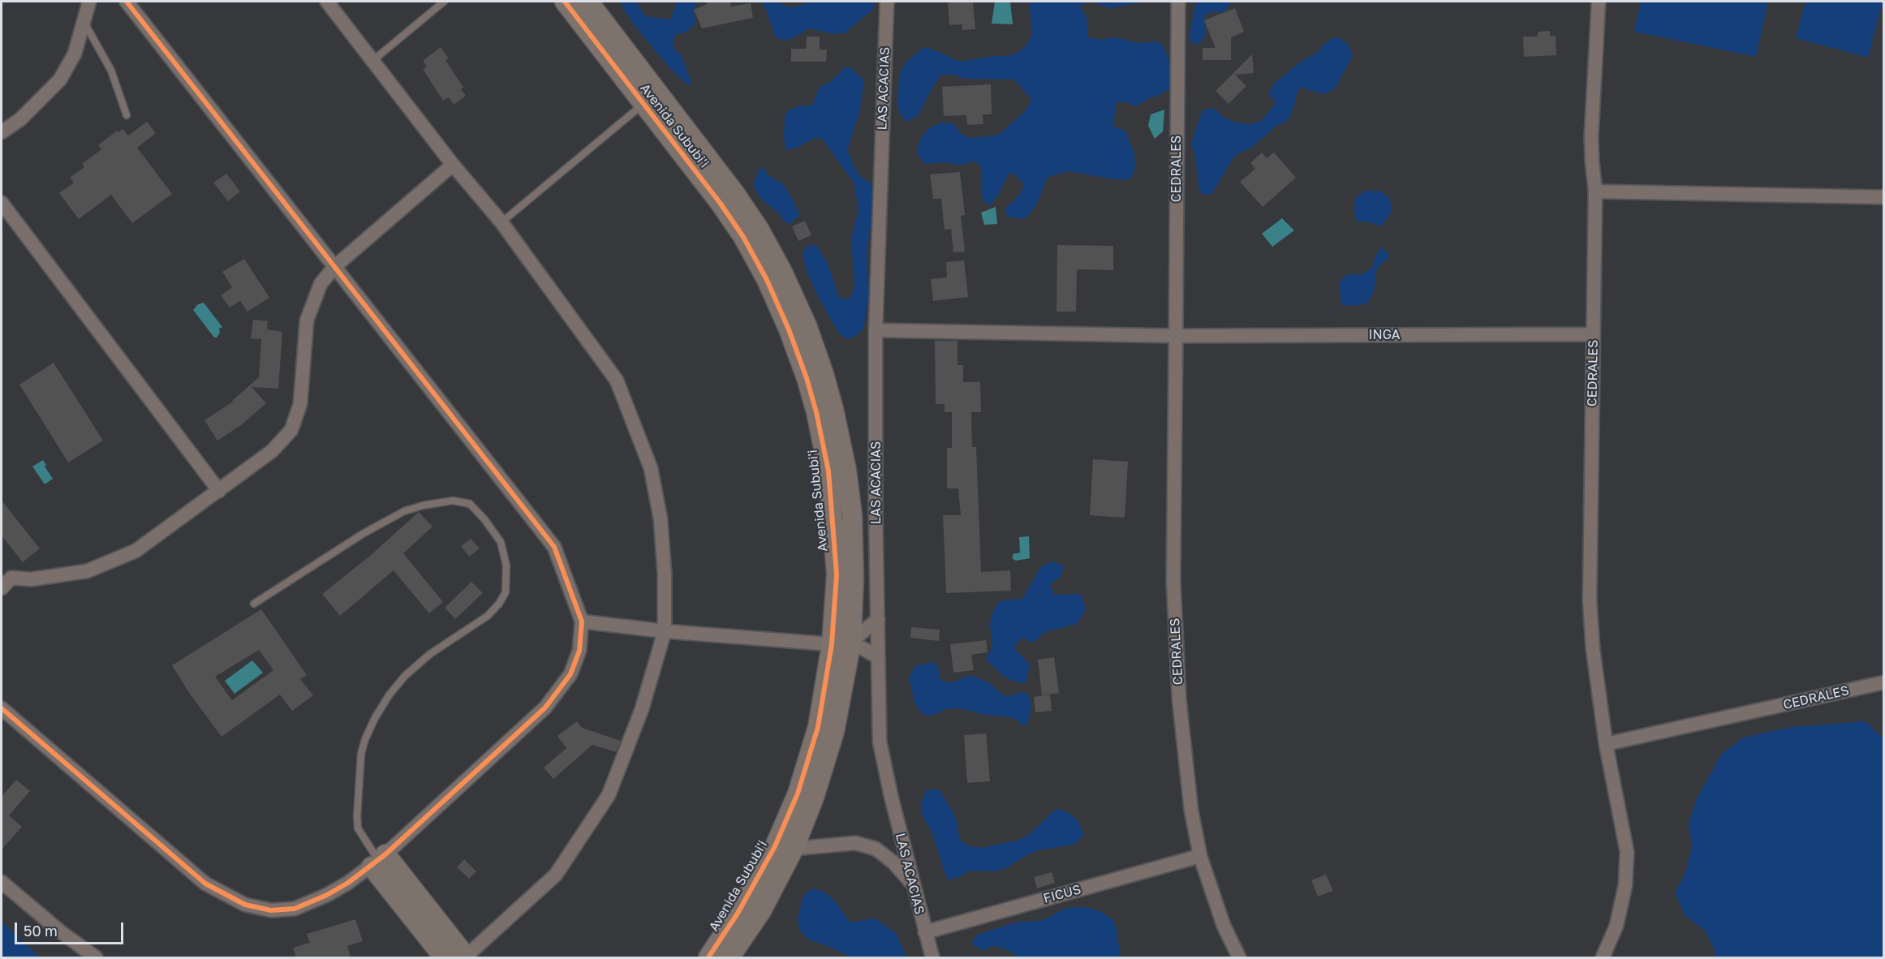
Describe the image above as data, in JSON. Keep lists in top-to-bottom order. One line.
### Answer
{"streets":{"street":["LAS ACACIAS","Avenida Sububi'i","CEDRALES","INGA","FICUS"]},"crossings":[["LAS ACACIAS","FICUS"],["CEDRALES","INGA"],["CEDRALES","FICUS"]],"scale_bar":"50 m"}
